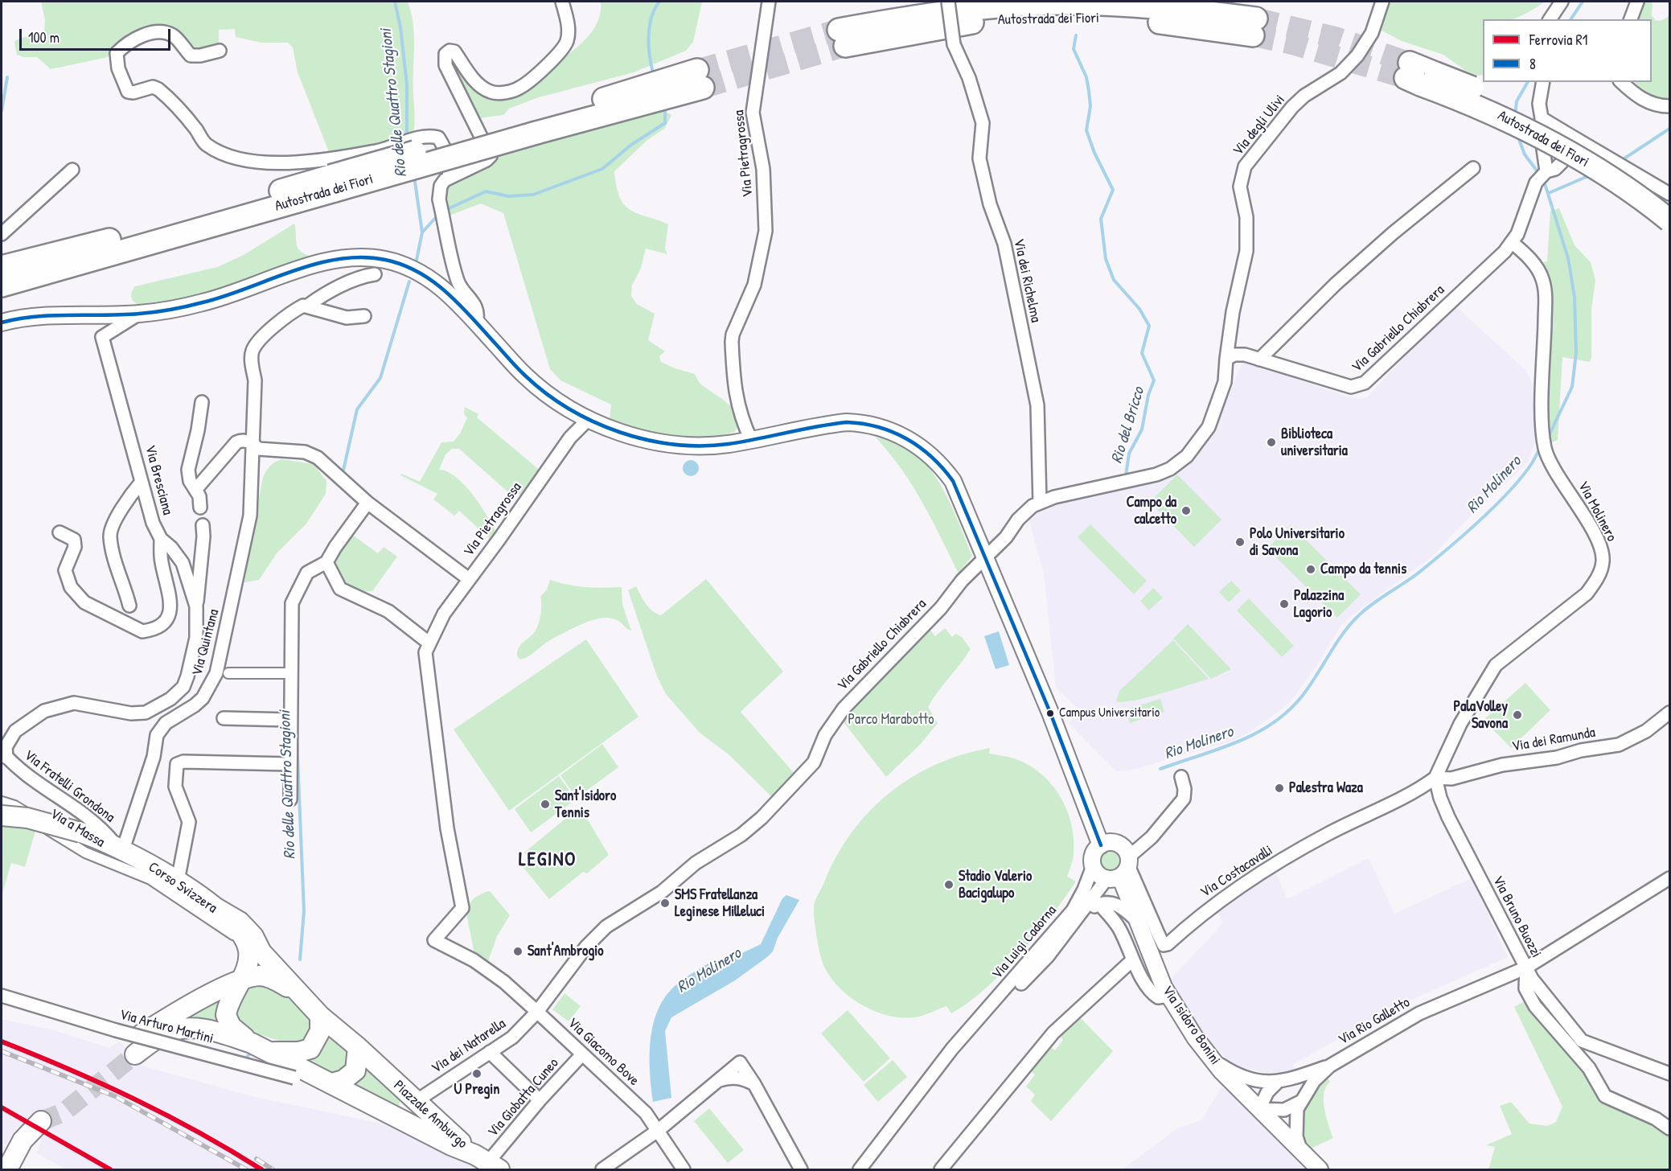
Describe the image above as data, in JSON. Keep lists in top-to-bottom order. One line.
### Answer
{"streets":{"highway":["Autostrada dei Fiori"],"main road":["Corso Svizzera","Piazzale Amburgo"],"street":["Via degli Ulivi","Via Pietragrossa","Via dei Richelma","Via Gabriello Chiabrera","Via Bresciana","Via Molinero","Via Quintana","Via dei Ramunda","Via Fratelli Grondona","Via a Massa","Via Costacavalli","Via Bruno Buozzi","Via Luigi Cadorna","Via Rio Galletto","Via Isidoro Bonini","Via Arturo Martini","Via dei Natarella","Via Giacomo Bove","Via Giobatta Cuneo"]},"crossings":[["Via degli Ulivi","Via Gabriello Chiabrera"],["Via Pietragrossa","Via Giacomo Bove"],["Via dei Richelma","Via Gabriello Chiabrera"],["Via Gabriello Chiabrera","Via Molinero"],["Via Gabriello Chiabrera","Via dei Natarella"],["Via Gabriello Chiabrera","Via Giacomo Bove"],["Via Bresciana","Via Fratelli Grondona"],["Via Molinero","Via dei Ramunda"],["Via Molinero","Via Costacavalli"],["Via Molinero","Via Bruno Buozzi"],["Via Quintana","Via Fratelli Grondona"],["Via Quintana","Corso Svizzera"],["Via dei Ramunda","Via Costacavalli"],["Via dei Ramunda","Via Bruno Buozzi"],["Via Fratelli Grondona","Corso Svizzera"],["Via Costacavalli","Via Bruno Buozzi"],["Via Costacavalli","Via Luigi Cadorna"],["Via Costacavalli","Via Isidoro Bonini"],["Corso Svizzera","Piazzale Amburgo"],["Via Bruno Buozzi","Via Rio Galletto"],["Via Luigi Cadorna","Via Isidoro Bonini"],["Via Rio Galletto","Via Isidoro Bonini"],["Via Arturo Martini","Piazzale Amburgo"],["Via dei Natarella","Via Giacomo Bove"],["Via dei Natarella","Piazzale Amburgo"],["Via Giacomo Bove","Via Giobatta Cuneo"],["Via Giobatta Cuneo","Piazzale Amburgo"]],"districts":["LEGINO"],"water":["Rio delle Quattro Stagioni","Rio del Bricco","Rio Molinero"],"parks":["Parco Marabotto"],"places":["Biblioteca universitaria","Campo da calcetto","Polo Universitario di Savona","Campo da tennis","Palazzina Lagorio","Campus Universitario","PalaVolley Savona","Palestra Waza","Sant'Isidoro Tennis","Stadio Valerio Bacigalupo","SMS Fratellanza Leginese Milleluci","Sant'Ambrogio","U Pregin"],"lines":["transit line 8","rail line R1"],"legend":["Ferrovia R1","8"],"scale_bar":"100 m"}
